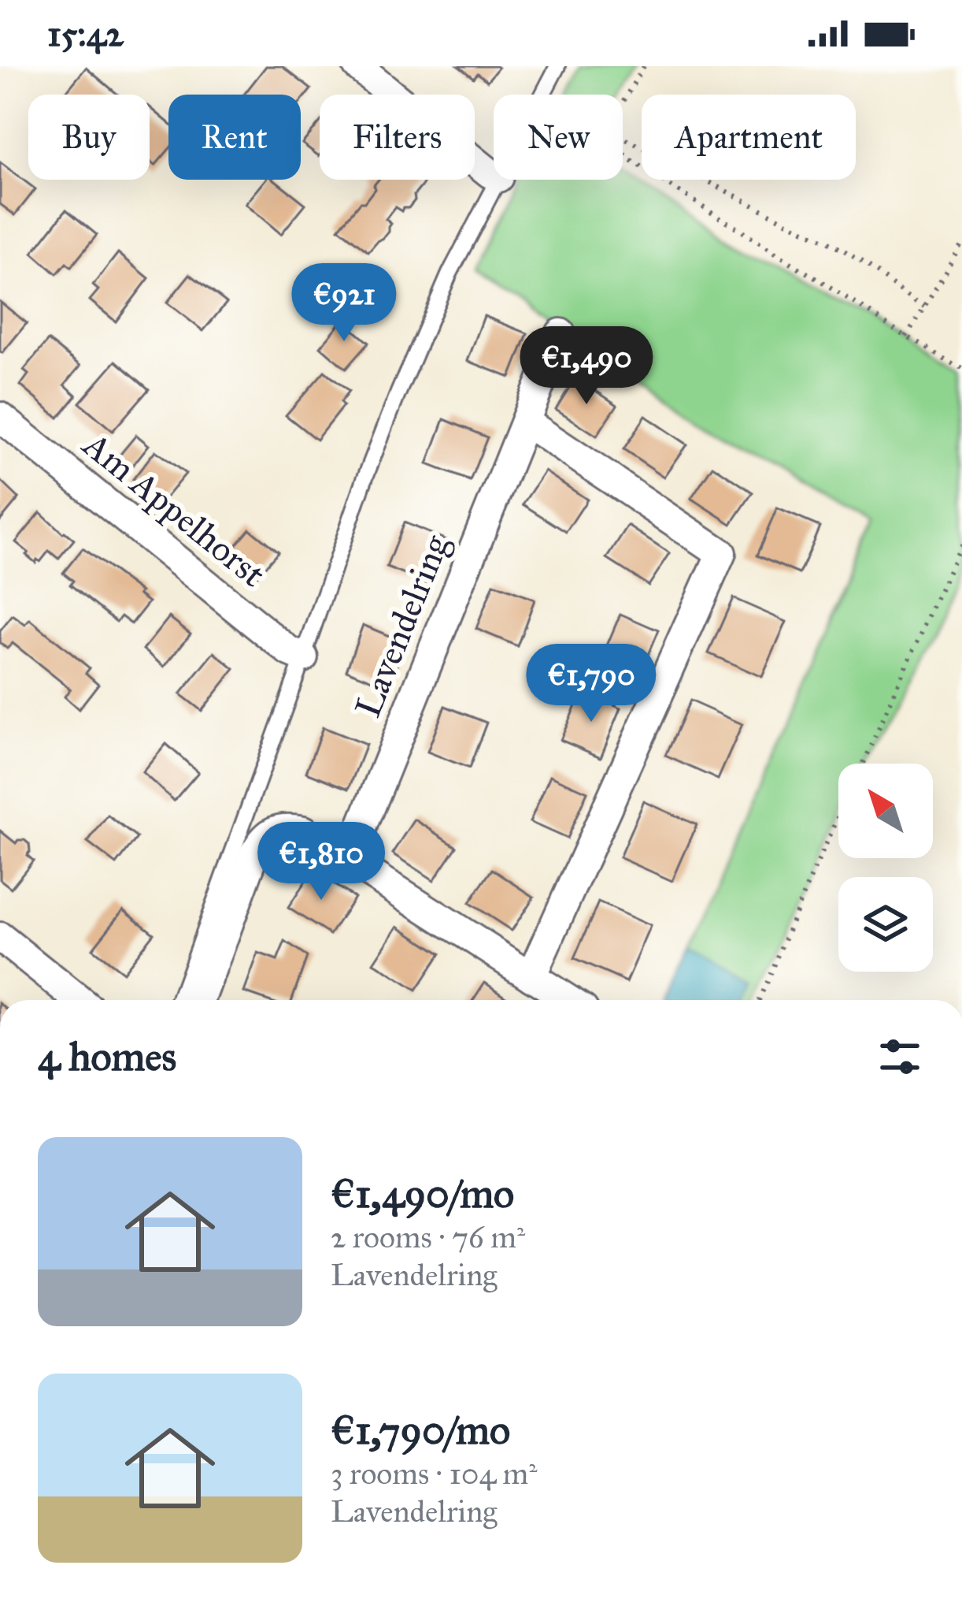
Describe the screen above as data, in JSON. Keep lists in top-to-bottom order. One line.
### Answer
{"streets":{"street":["Am Appelhorst","Lavendelring"]},"north":"top left","page":{"status":"15:42","chip":["Buy","Rent","Filters","New","Apartment"],"price":["€921","€1,490","€1,790","€1,810"],"heading":"4 homes","list":[{"name":"€1,490/mo","note":"2 rooms · 76 m² · Lavendelring"},{"name":"€1,790/mo","note":"3 rooms · 104 m² · Lavendelring"}]}}
